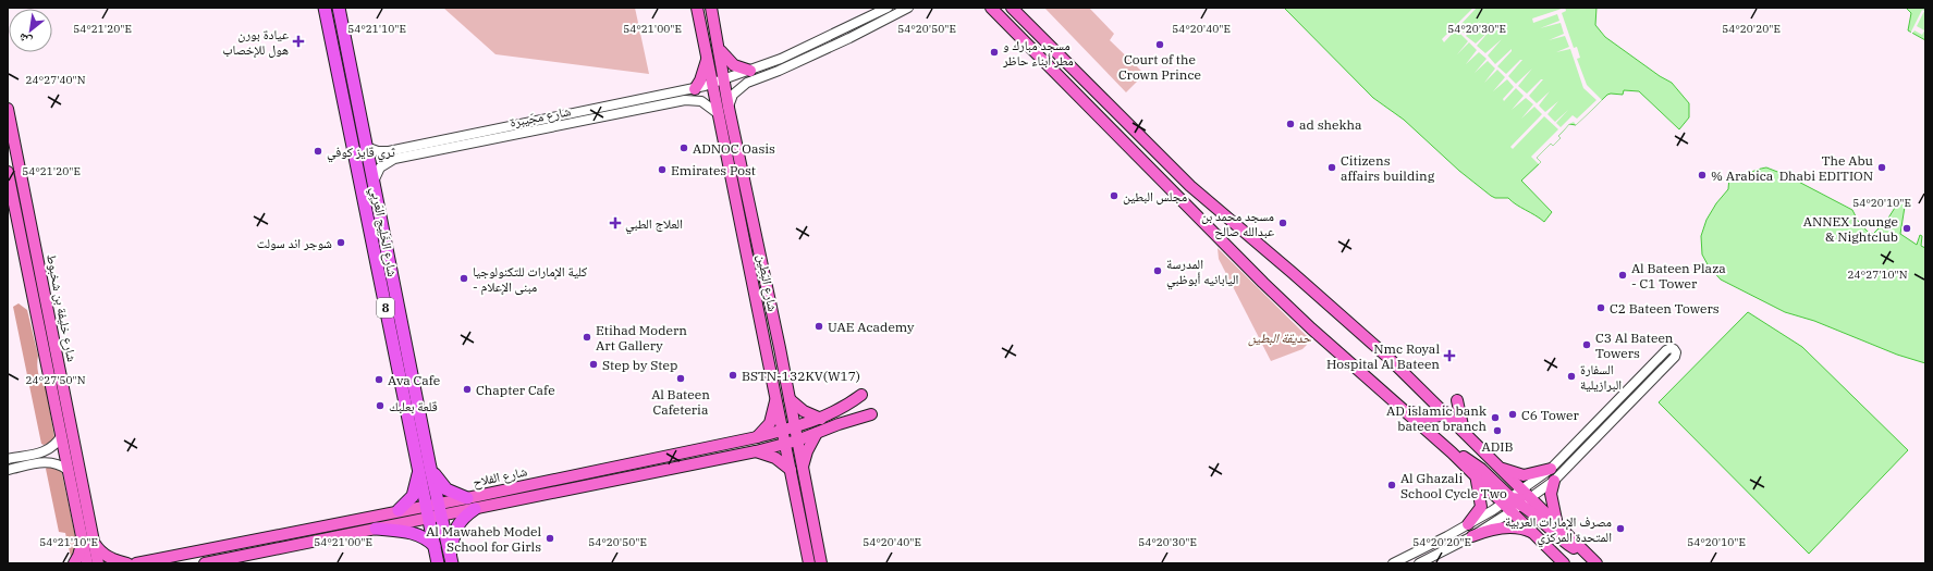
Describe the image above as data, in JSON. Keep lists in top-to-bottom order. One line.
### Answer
{"streets":{"highway":["شارع الخَلِيج العَربِي","8"],"main road":["شارع البَطِين","شارع خليفة بن شخبوط","شارع الفلاح"],"street":["شارع مجَيبرة"]},"crossings":[["شارع مجَيبرة","شارع الخَلِيج العَربِي"],["شارع مجَيبرة","شارع البَطِين"],["شارع الخَلِيج العَربِي","شارع الفلاح"],["شارع البَطِين","شارع الفلاح"]],"parks":["حديقة البطين"],"places":{"health":["عيادة بورن هول للإخصاب","العلاج الطبي","Nmc Royal Hospital Al Bateen"],"other":["Court of the Crown Prince","مسجد مبارك و مطر أبناء حاظر","ad shekha","ADNOC Oasis","ثري قايز كوفي","Citizens affairs building","The Abu Dhabi EDITION","Emirates Post","% Arabica","مجلس البطين","مسجد محمد بن عبدالله صالح","ANNEX Lounge & Nightclub","شوجر اند سولت","المدرسة اليابانيه أبوظبي","Al Bateen Plaza - C1 Tower","كلية الإمارات للتكنولوجيا - مبنى الإعلام","C2 Bateen Towers","UAE Academy","Etihad Modern Art Gallery","C3 Al Bateen Towers","Step by Step","BSTN-132KV(W17)","السفارة البرازيلية","Al Bateen Cafeteria","Ava Cafe","Chapter Cafe","قلعة بعلبك","C6 Tower","AD islamic bank bateen branch","ADIB","Al Ghazali School Cycle Two","مصرف الإمارات العربية المتحدة المركزي","Al Mawaheb Model School for Girls"]},"north":"bottom left","coordinates":["54°20'30\"E","54°21'20\"E","54°21'10\"E","54°21'00\"E","54°20'50\"E","54°20'40\"E","54°20'20\"E","24°27'40\"N","54°20'10\"E","24°27'10\"N","24°27'50\"N"]}
